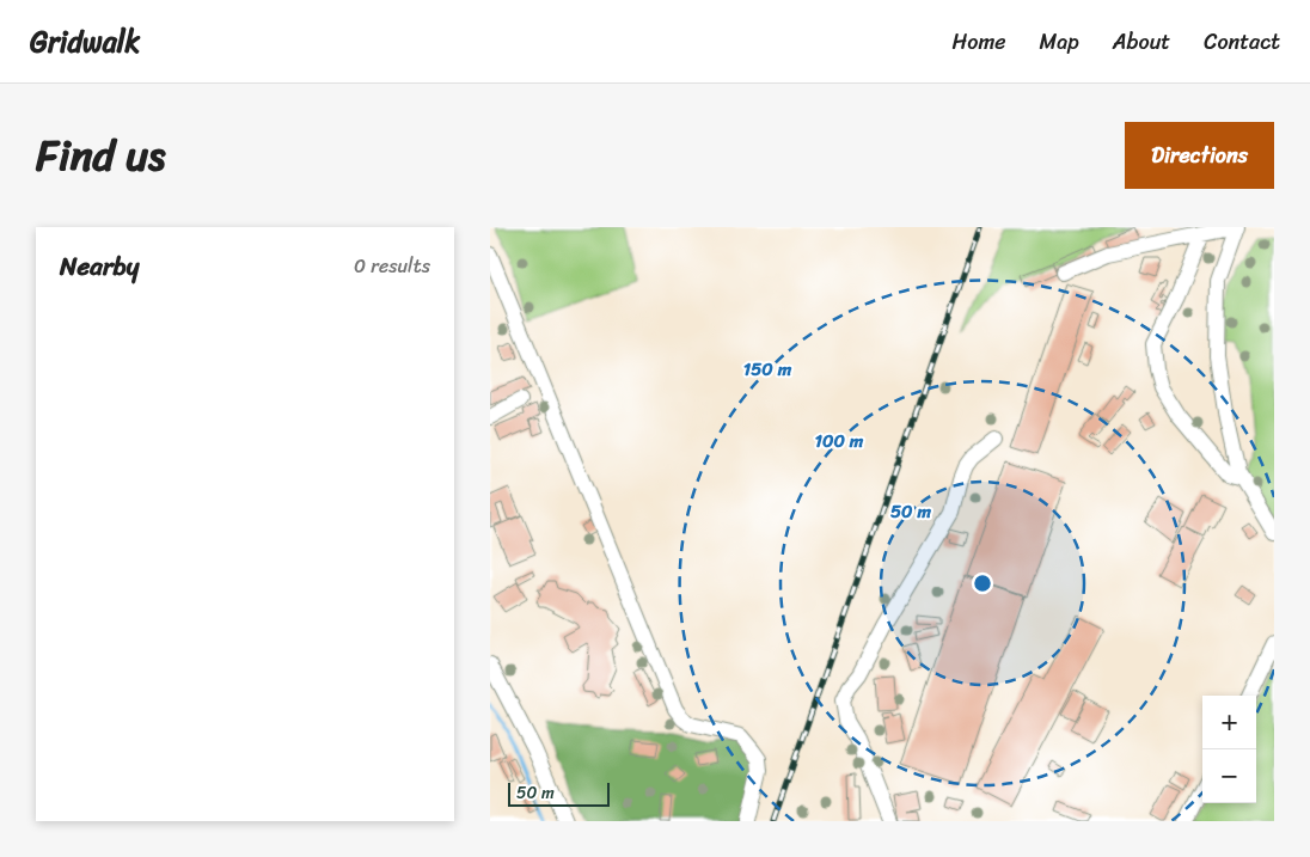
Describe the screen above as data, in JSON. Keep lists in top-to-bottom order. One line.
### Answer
{"scale_bar":"50 m","page":{"header":"Gridwalk","nav":["Home","Map","About","Contact"],"title":"Find us","buttons":"Directions","heading":["Nearby","0 results"],"map_buttons":["+","−"],"scale":"50 m"},"rings":["150 m","100 m","50 m"]}
